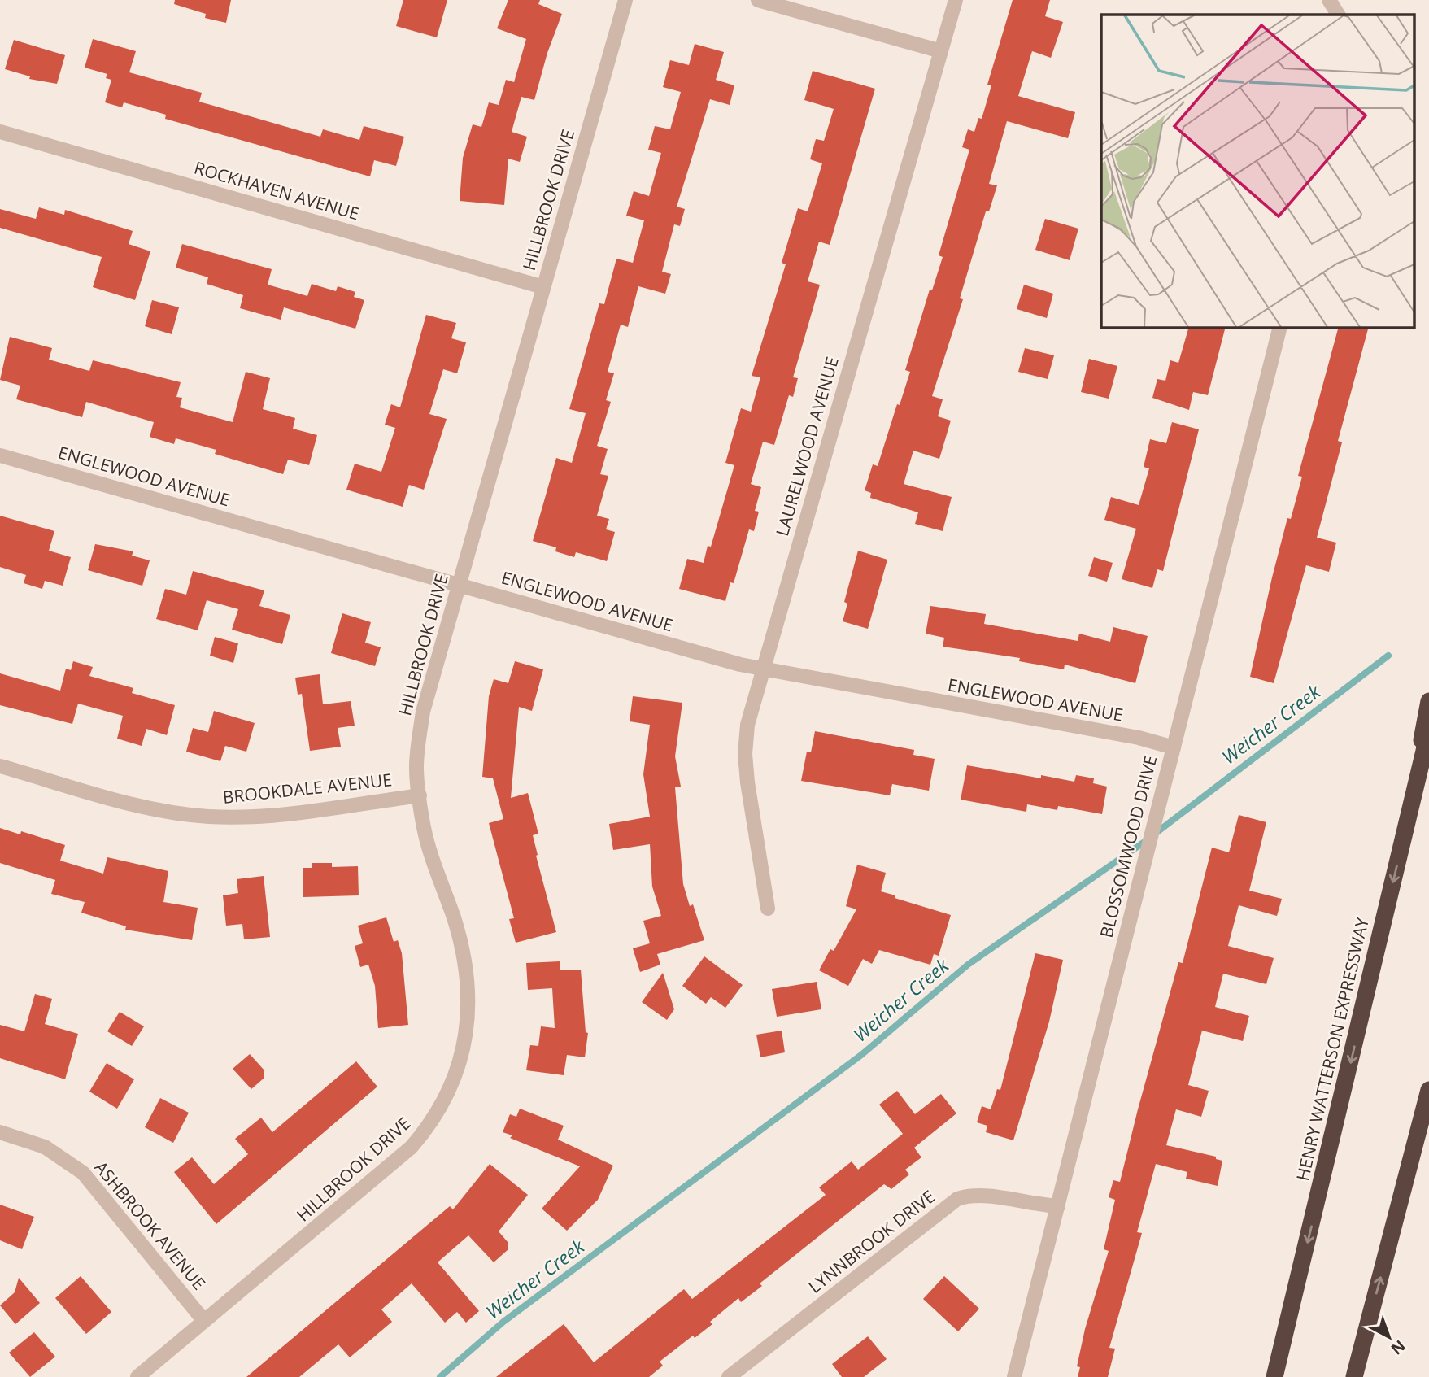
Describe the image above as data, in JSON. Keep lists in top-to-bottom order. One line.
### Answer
{"streets":{"highway":["HENRY WATTERSON EXPRESSWAY"],"street":["ROCKHAVEN AVENUE","HILLBROOK DRIVE","LAURELWOOD AVENUE","ENGLEWOOD AVENUE","BROOKDALE AVENUE","BLOSSOMWOOD DRIVE","ASHBROOK AVENUE","LYNNBROOK DRIVE"]},"crossings":[["ROCKHAVEN AVENUE","HILLBROOK DRIVE"],["HILLBROOK DRIVE","ENGLEWOOD AVENUE"],["HILLBROOK DRIVE","BROOKDALE AVENUE"],["HILLBROOK DRIVE","ASHBROOK AVENUE"],["LAURELWOOD AVENUE","ENGLEWOOD AVENUE"],["ENGLEWOOD AVENUE","BLOSSOMWOOD DRIVE"],["BLOSSOMWOOD DRIVE","LYNNBROOK DRIVE"]],"water":["Weicher Creek"],"north":"bottom right"}
